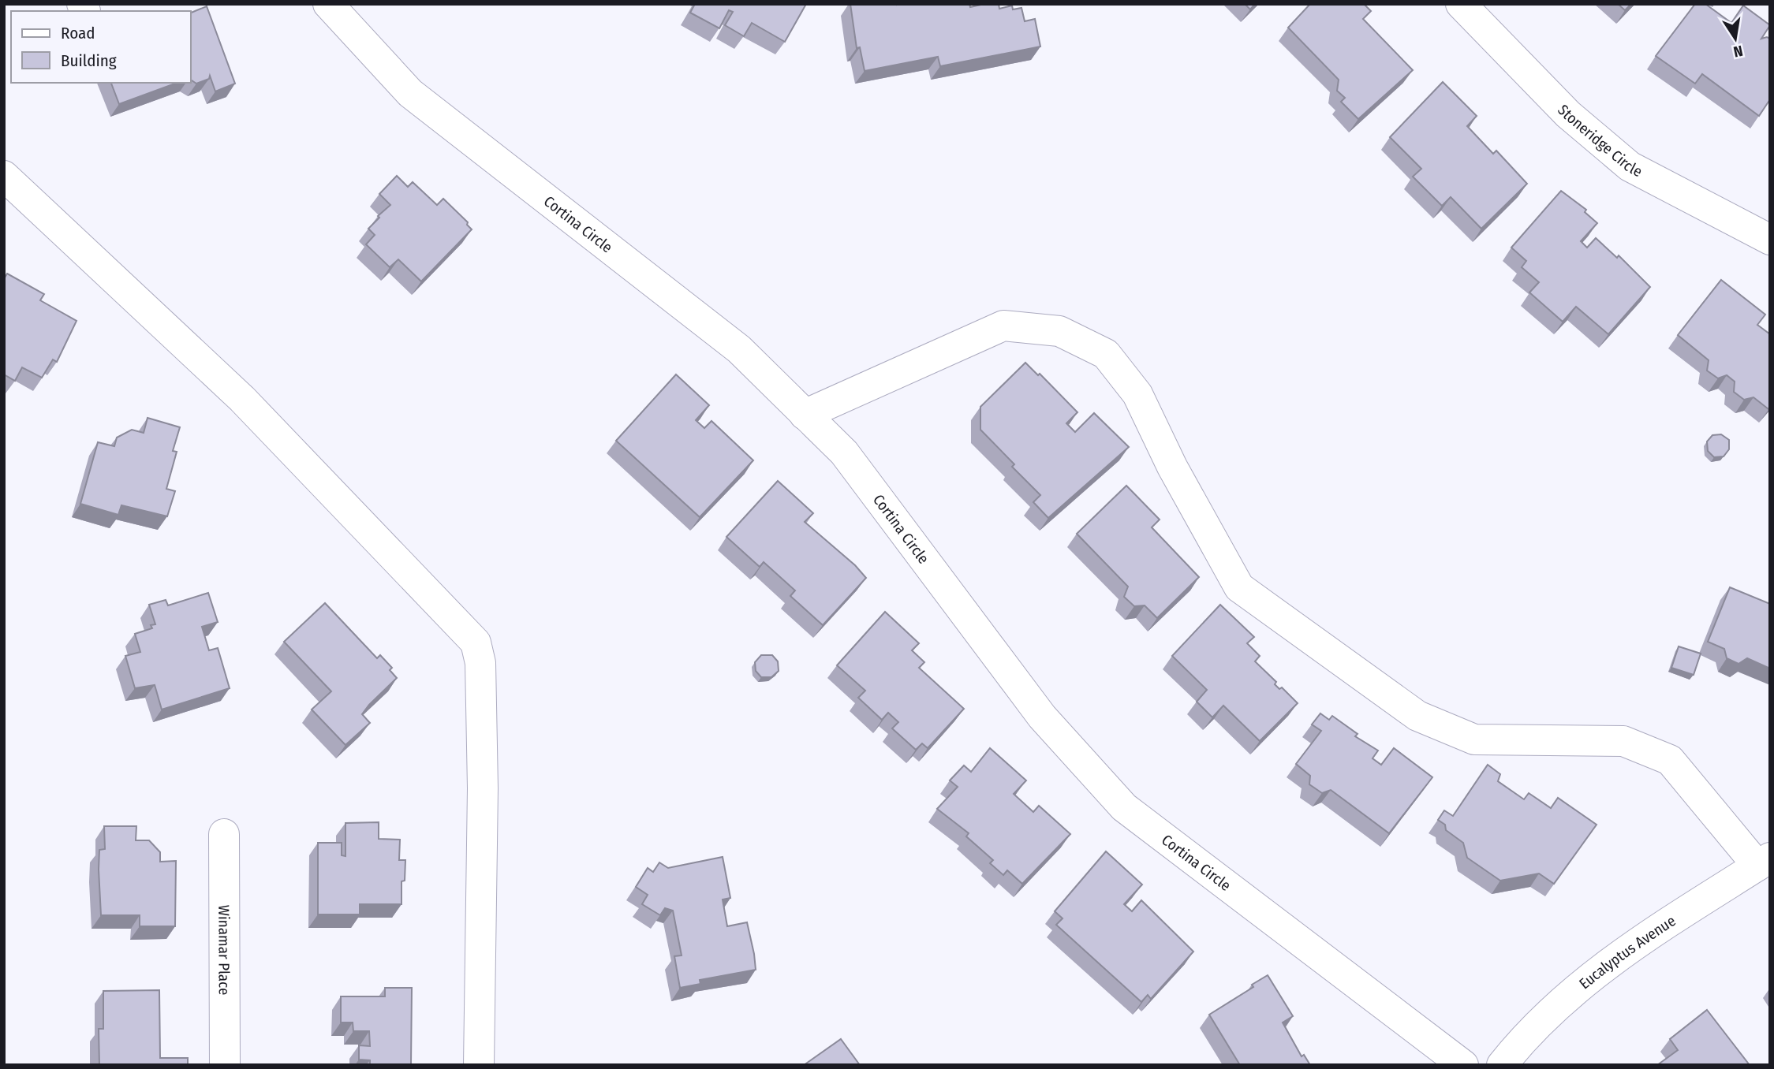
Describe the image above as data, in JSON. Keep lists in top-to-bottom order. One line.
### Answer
{"streets":{"street":["Stoneridge Circle","Cortina Circle","Winamar Place","Eucalyptus Avenue"]},"legend":["Road","Building"],"north":"bottom"}
